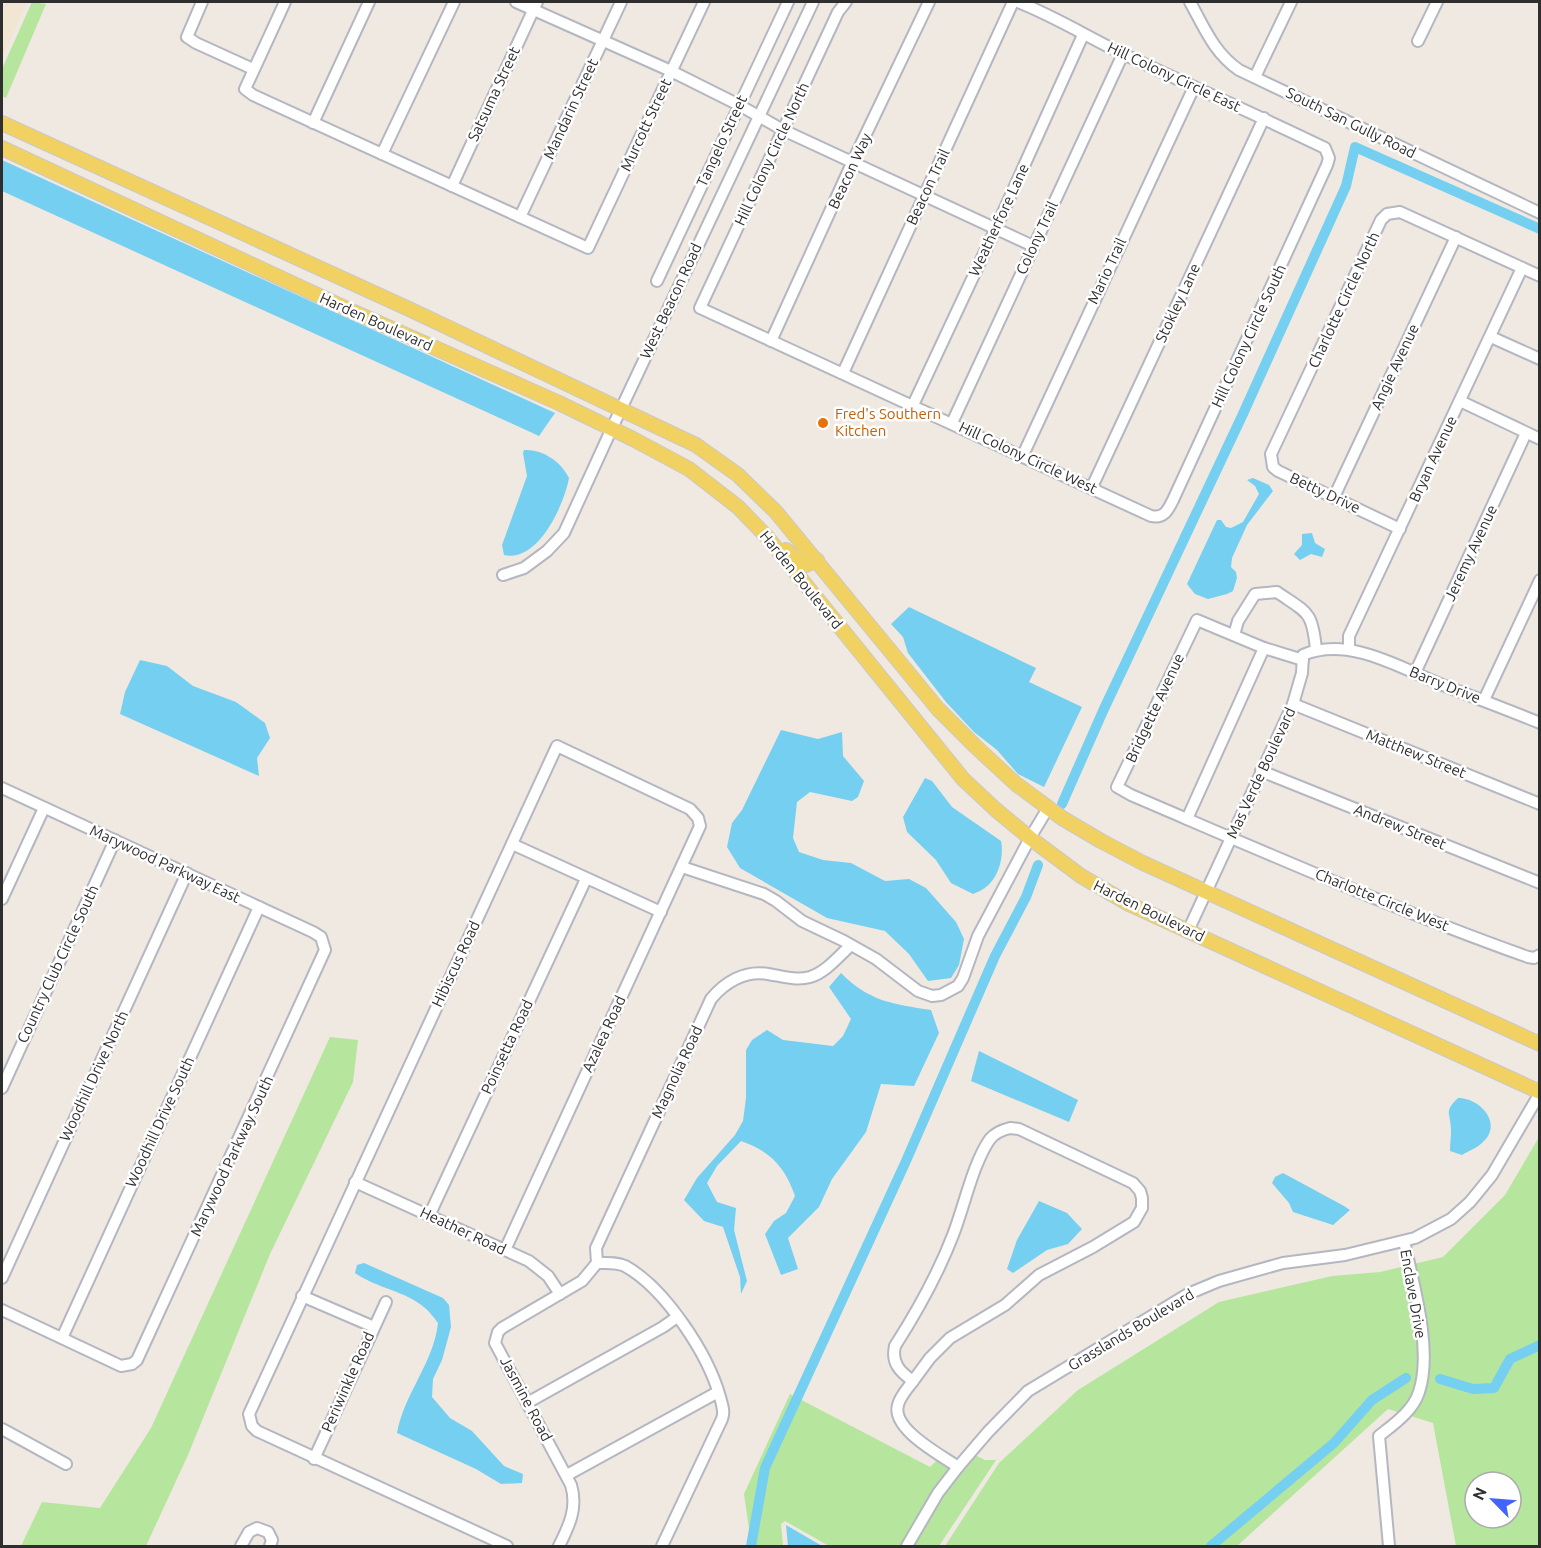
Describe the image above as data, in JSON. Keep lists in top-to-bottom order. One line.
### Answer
{"streets":{"main road":["Harden Boulevard"],"street":["Hill Colony Circle East","Satsuma Street","Mandarin Street","South San Gully Road","Murcott Street","Tangelo Street","Hill Colony Circle North","Beacon Way","Beacon Trail","Weatherfore Lane","Colony Trail","Mario Trail","Charlotte Circle North","West Beacon Road","Stokley Lane","Hill Colony Circle South","Angie Avenue","Hill Colony Circle West","Bryan Avenue","Betty Drive","Jeremy Avenue","Barry Drive","Bridgette Avenue","Matthew Street","Mas Verde Boulevard","Andrew Street","Marywood Parkway East","Charlotte Circle West","Country Club Circle South","Hibiscus Road","Azalea Road","Poinsetta Road","Magnolia Road","Woodhill Drive North","Woodhill Drive South","Marywood Parkway South","Heather Road","Enclave Drive","Grasslands Boulevard","Periwinkle Road","Jasmine Road"]},"crossings":[["Hill Colony Circle East","Weatherfore Lane"],["Hill Colony Circle East","Colony Trail"],["Hill Colony Circle East","Mario Trail"],["Hill Colony Circle East","Stokley Lane"],["Hill Colony Circle East","Hill Colony Circle South"],["Mandarin Street","Murcott Street"],["Hill Colony Circle North","Hill Colony Circle West"],["Beacon Way","Hill Colony Circle West"],["Beacon Trail","Hill Colony Circle West"],["Weatherfore Lane","Hill Colony Circle West"],["Colony Trail","Hill Colony Circle West"],["Mario Trail","Hill Colony Circle West"],["Charlotte Circle North","Angie Avenue"],["Charlotte Circle North","Betty Drive"],["West Beacon Road","Harden Boulevard"],["Stokley Lane","Hill Colony Circle West"],["Harden Boulevard","Mas Verde Boulevard"],["Harden Boulevard","Grasslands Boulevard"],["Hill Colony Circle South","Hill Colony Circle West"],["Angie Avenue","Betty Drive"],["Bryan Avenue","Betty Drive"],["Bryan Avenue","Barry Drive"],["Jeremy Avenue","Barry Drive"],["Bridgette Avenue","Mas Verde Boulevard"],["Bridgette Avenue","Charlotte Circle West"],["Matthew Street","Mas Verde Boulevard"],["Mas Verde Boulevard","Andrew Street"],["Mas Verde Boulevard","Charlotte Circle West"],["Marywood Parkway East","Country Club Circle South"],["Marywood Parkway East","Woodhill Drive North"],["Marywood Parkway East","Woodhill Drive South"],["Marywood Parkway East","Marywood Parkway South"],["Hibiscus Road","Azalea Road"],["Hibiscus Road","Heather Road"],["Azalea Road","Heather Road"],["Poinsetta Road","Heather Road"],["Magnolia Road","Jasmine Road"],["Woodhill Drive South","Marywood Parkway South"],["Heather Road","Jasmine Road"],["Enclave Drive","Grasslands Boulevard"]],"places":["Fred's Southern Kitchen"],"north":"top left"}
